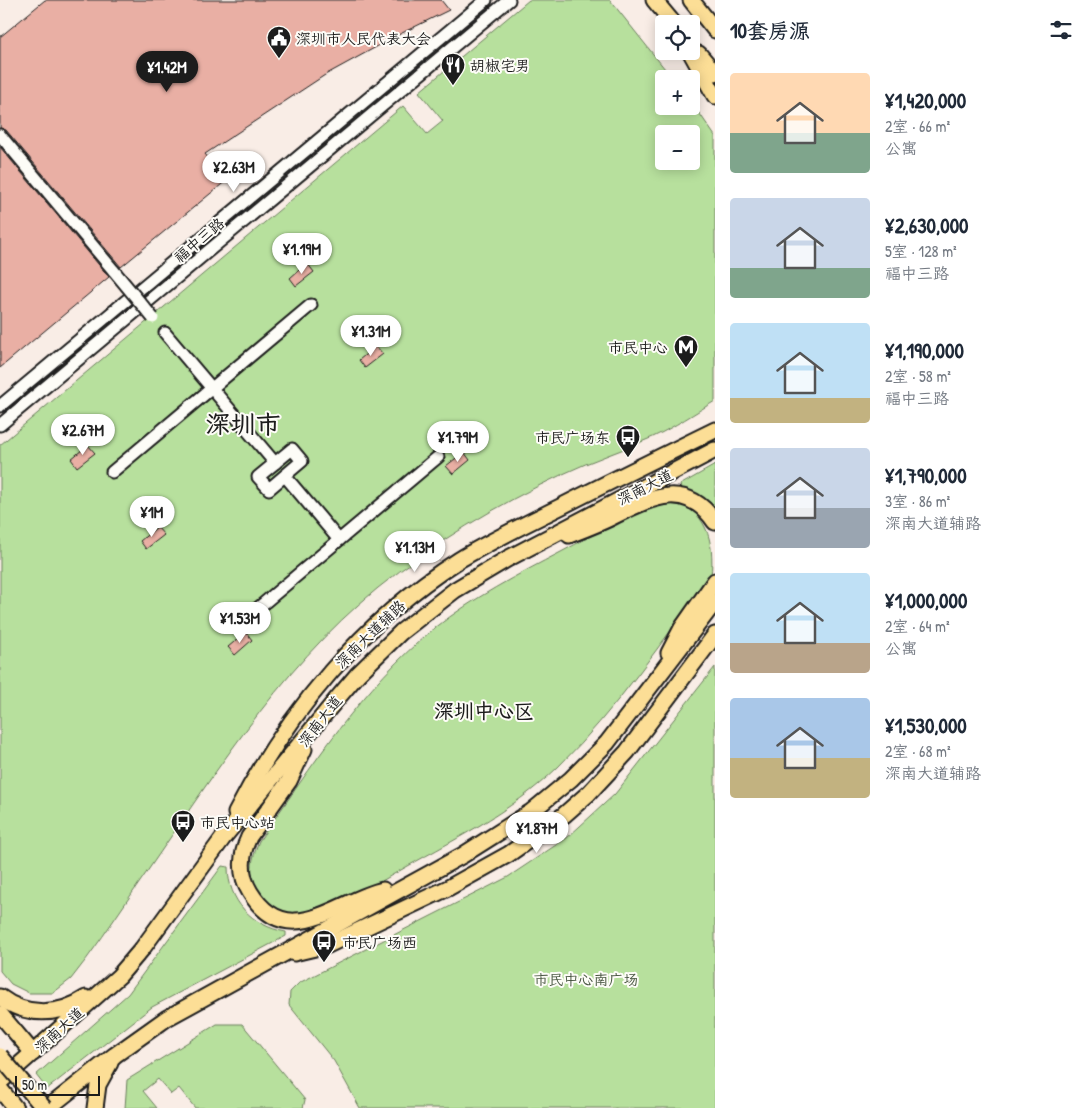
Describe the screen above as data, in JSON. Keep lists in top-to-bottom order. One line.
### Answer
{"streets":{"main road":["深南大道","深南大道辅路"],"street":["福中三路"]},"crossings":[["深南大道","深南大道辅路"]],"districts":["深圳市","深圳中心区"],"parks":["市民中心南广场"],"places":{"public building":["深圳市人民代表大会"],"restaurant":["胡椒宅男"],"metro station":["市民中心"],"bus stop":["市民广场东","市民中心站","市民广场西"]},"scale_bar":"50 m","page":{"heading":"10套房源","map_buttons":["+","−"],"price":["¥1.42M","¥2.63M","¥1.19M","¥1.31M","¥2.67M","¥1.79M","¥1M","¥1.13M","¥1.53M","¥1.87M"],"list":[{"name":"¥1,420,000","note":"2室 · 66 m² · 公寓"},{"name":"¥2,630,000","note":"5室 · 128 m² · 福中三路"},{"name":"¥1,190,000","note":"2室 · 58 m² · 福中三路"},{"name":"¥1,790,000","note":"3室 · 86 m² · 深南大道辅路"},{"name":"¥1,000,000","note":"2室 · 64 m² · 公寓"},{"name":"¥1,530,000","note":"2室 · 68 m² · 深南大道辅路"}],"scale":"50 m"}}
